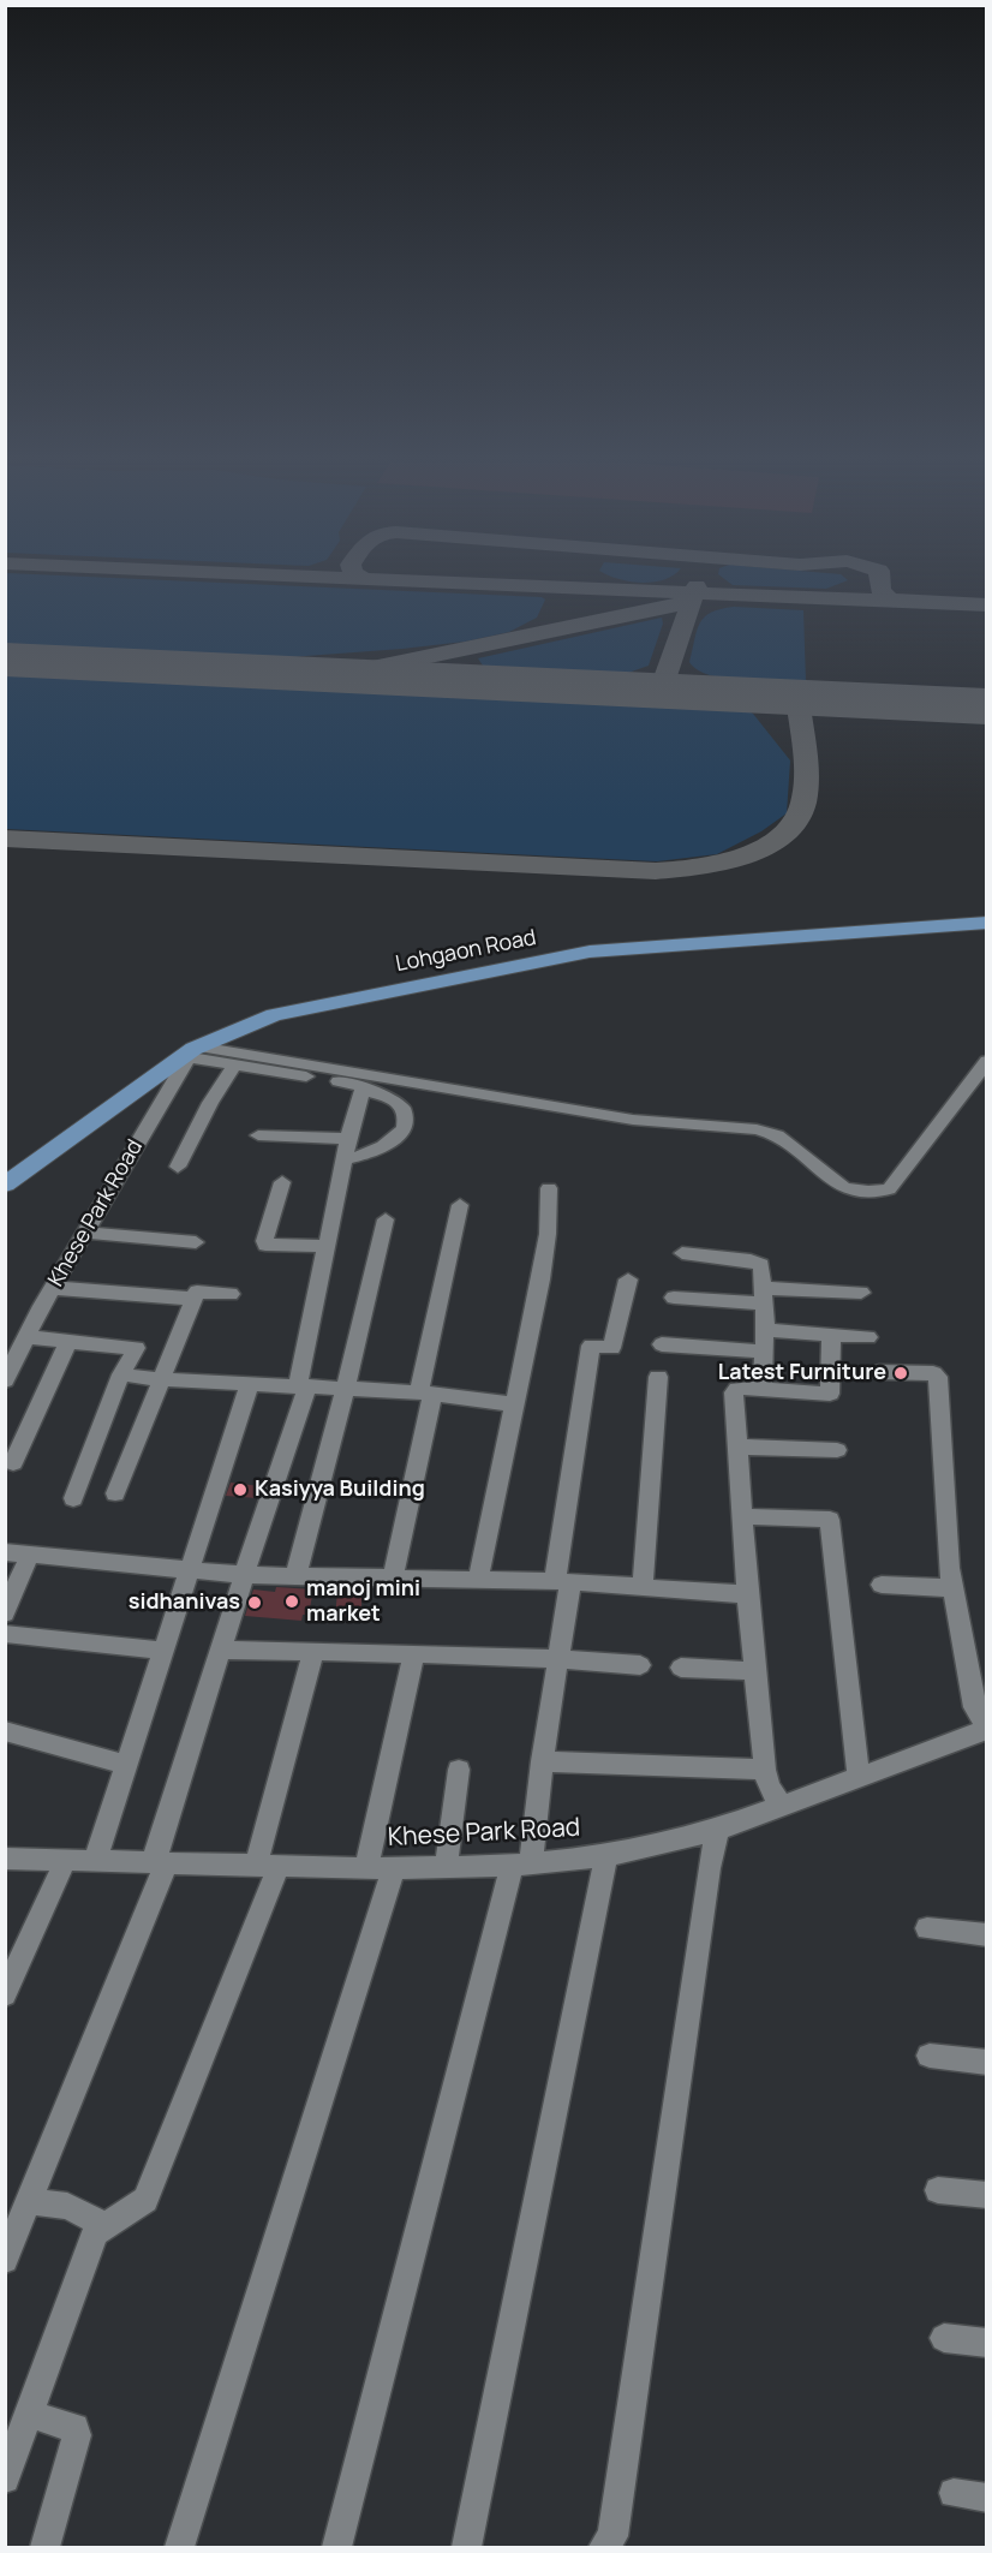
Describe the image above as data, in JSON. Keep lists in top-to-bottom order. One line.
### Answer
{"streets":{"main road":["Lohgaon Road"],"street":["Khese Park Road"]},"crossings":[["Lohgaon Road","Khese Park Road"]],"places":["Latest Furniture","Kasiyya Building","manoj mini market","sidhanivas"]}
